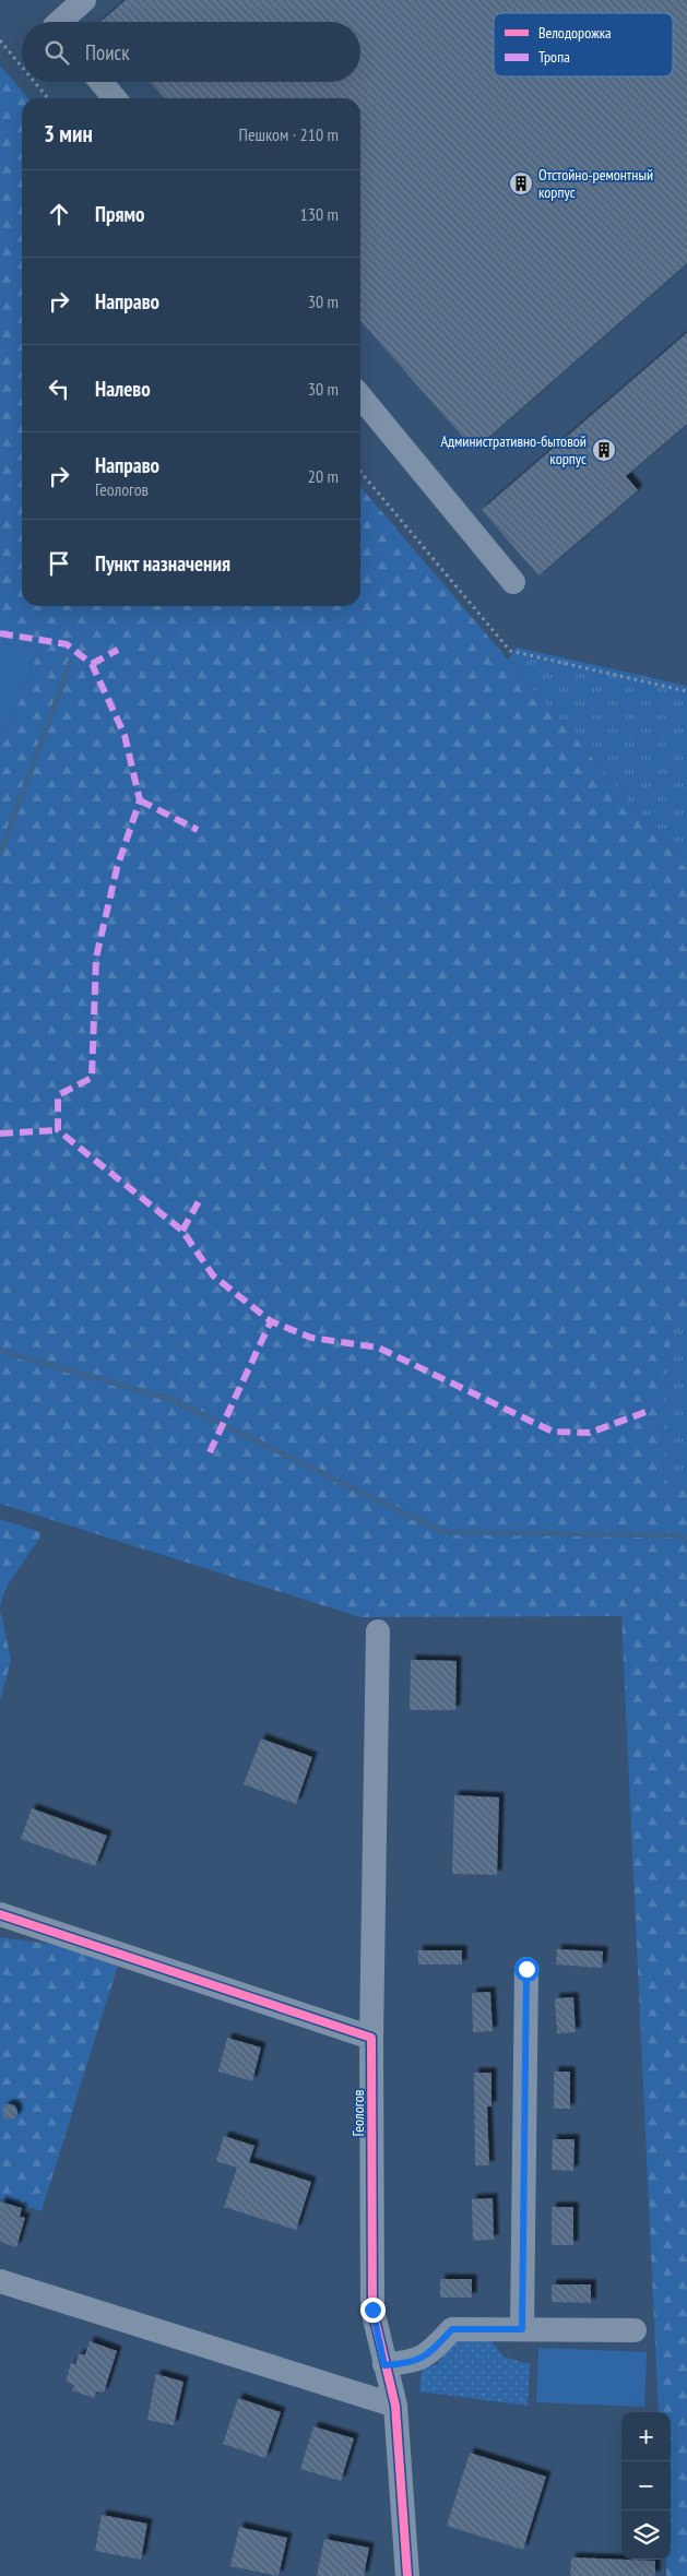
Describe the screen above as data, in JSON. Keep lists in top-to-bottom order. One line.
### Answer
{"streets":{"street":["Геологов"]},"places":{"building":["Отстойно-ремонтный корпус","Административно-бытовой корпус"]},"legend":["Велодорожка","Тропа"],"page":{"search":"Поиск","heading":["3 мин","Пешком · 210 m"],"list":[["Прямо","130 m"],["Направо","30 m"],["Налево","30 m"],["Направо","Геологов","20 m"],"Пункт назначения"],"map_buttons":["+","−"]}}
